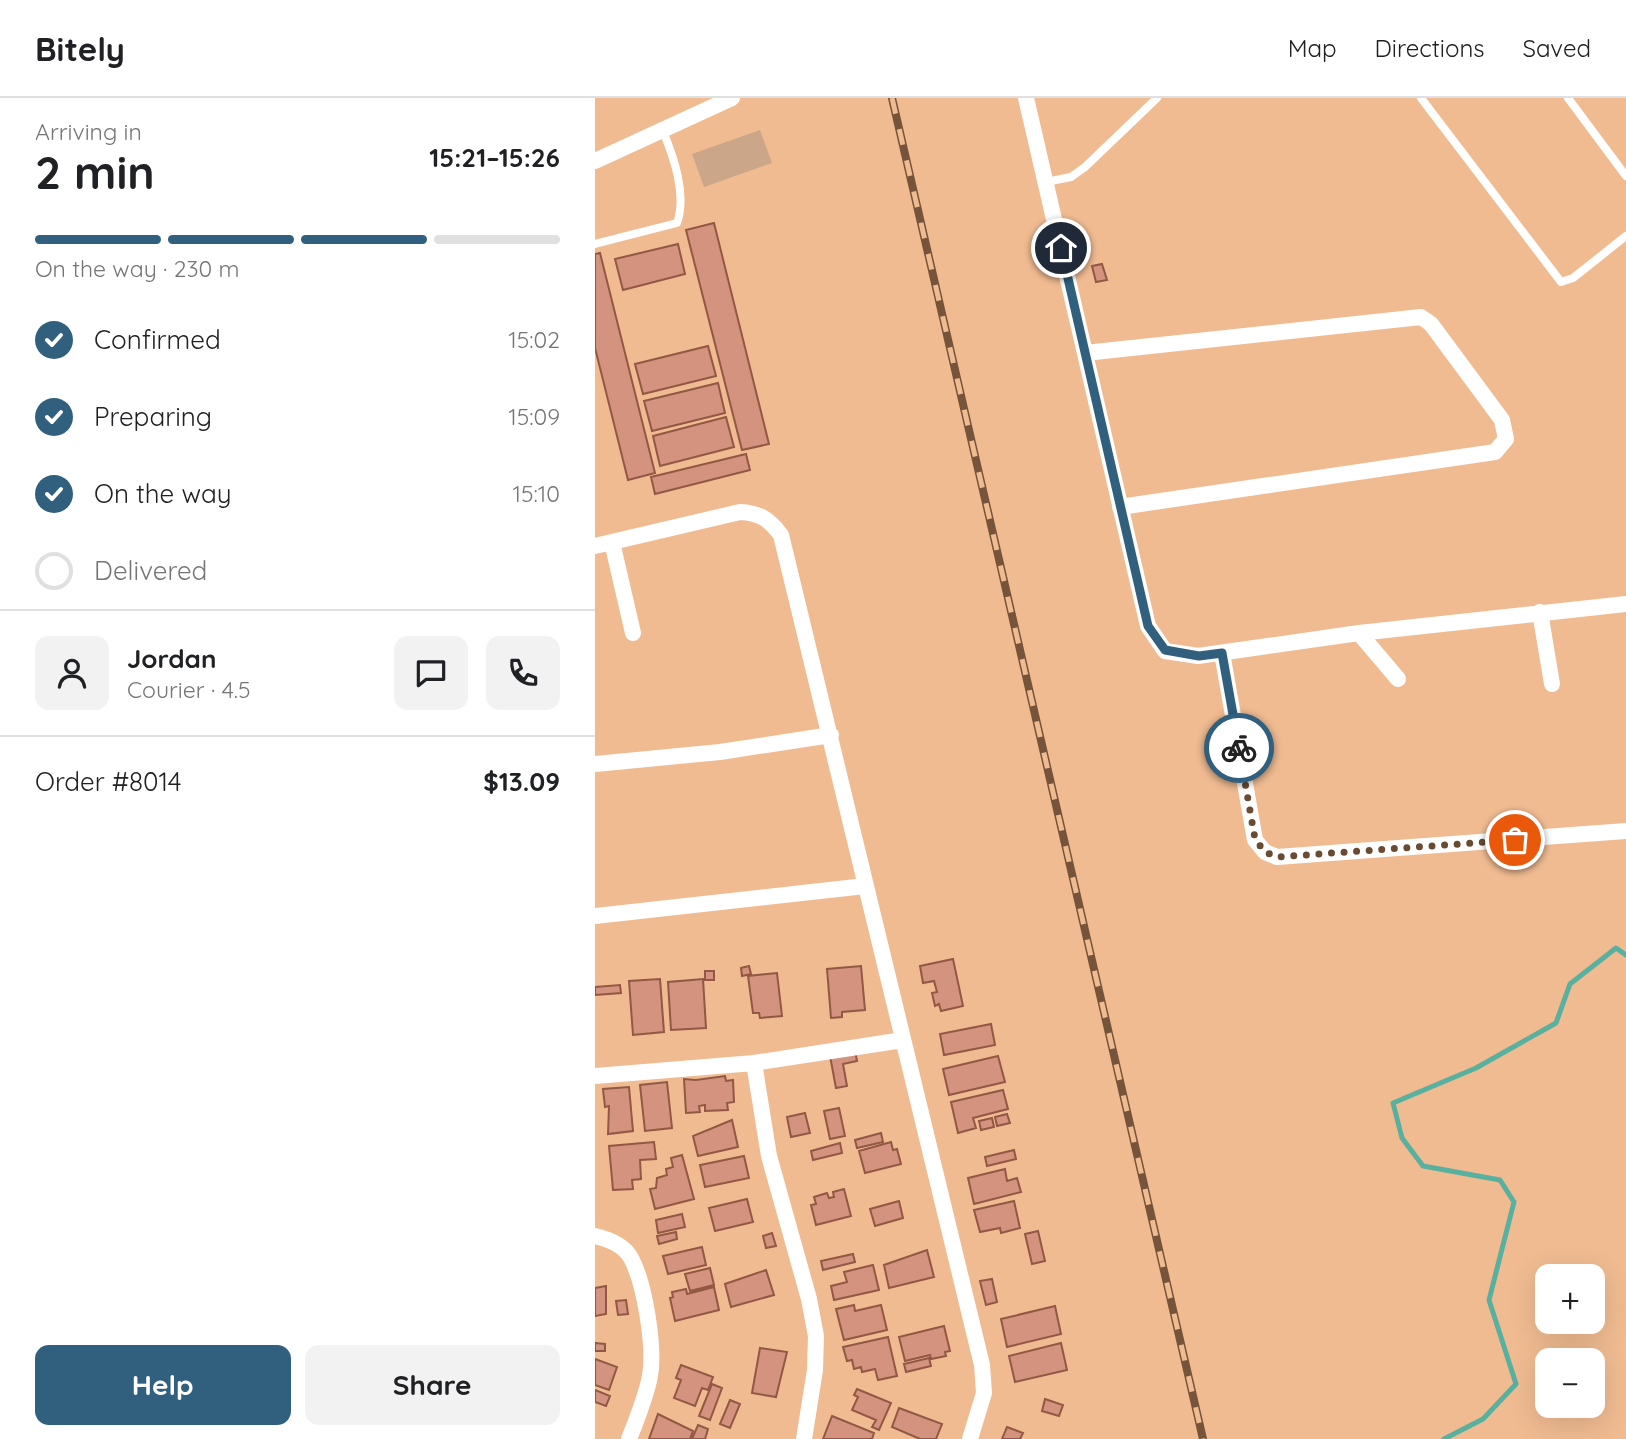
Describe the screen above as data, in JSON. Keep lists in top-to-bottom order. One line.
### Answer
{"page":{"header":"Bitely","nav":["Map","Directions","Saved"],"heading":["2 min","Arriving in","15:21–15:26"],"panel":["Jordan","Courier · 4.5","Order #8014","$13.09"],"bar":"On the way · 230 m","list":[["Confirmed","15:02"],["Preparing","15:09"],["On the way","15:10"],"Delivered"],"map_buttons":["+","−"],"buttons":["Help","Share"]}}
